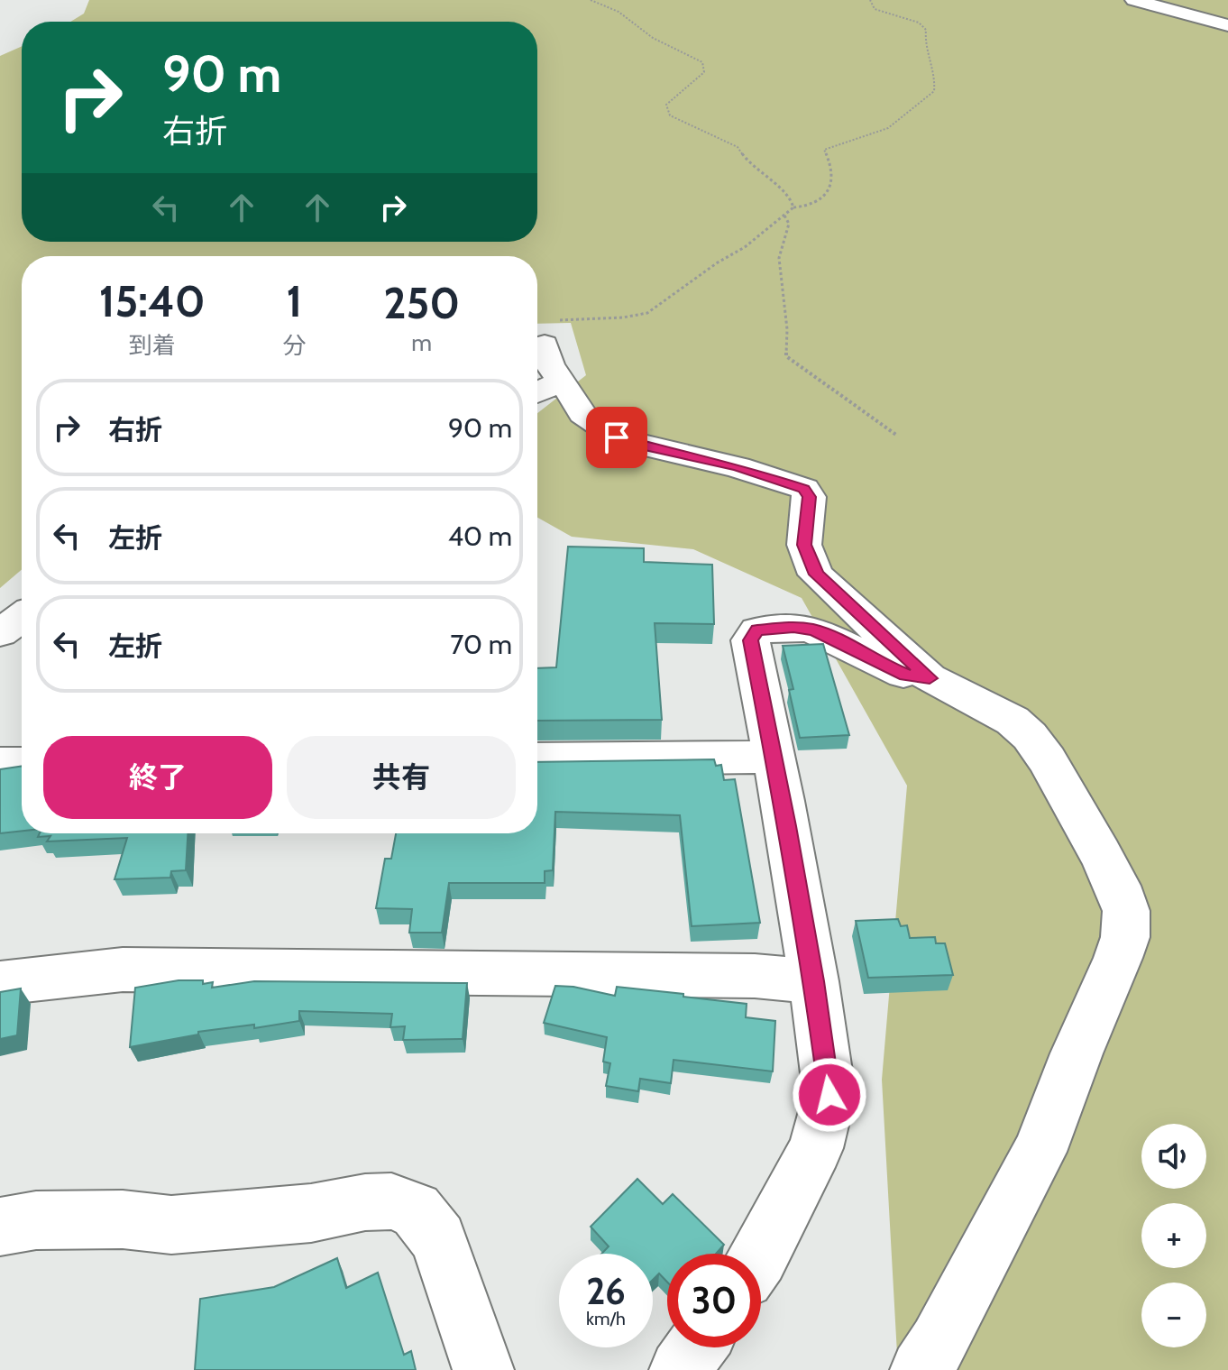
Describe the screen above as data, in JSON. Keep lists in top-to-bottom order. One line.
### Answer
{"page":{"turn":["90 m","右折"],"eta":["15:40","到着","1","分","250","m"],"list":[{"name":"右折","value":"90 m"},{"name":"左折","value":"40 m"},{"name":"左折","value":"70 m"}],"buttons":["終了","共有"],"map_buttons":["+","−"],"speed":"26 km/h","limit":"30"}}
